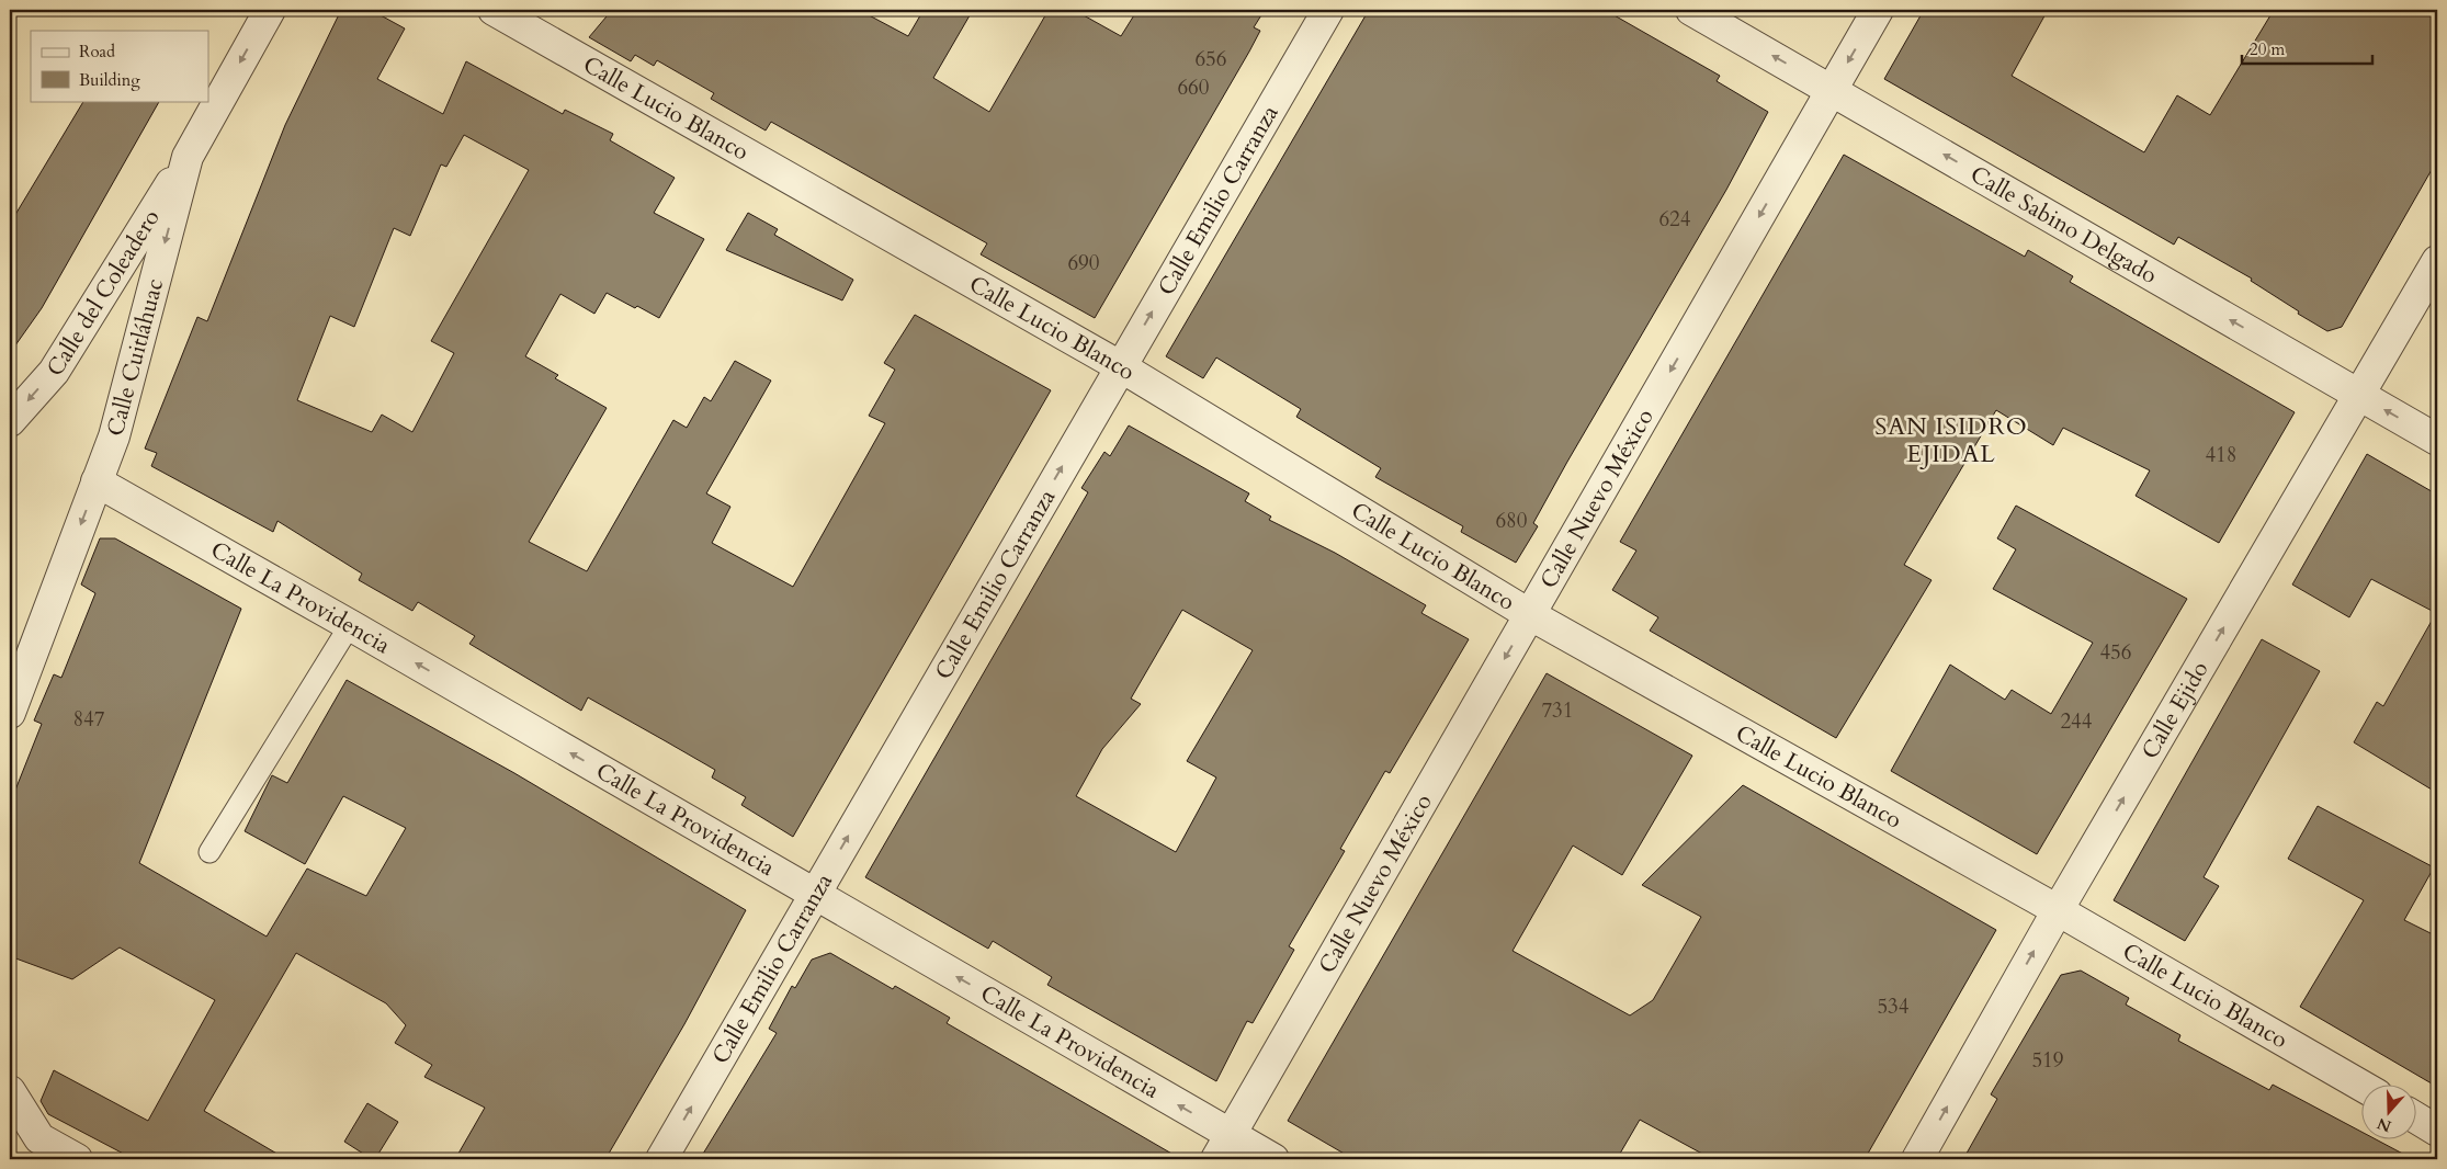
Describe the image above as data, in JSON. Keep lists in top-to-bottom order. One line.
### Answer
{"streets":{"street":["Calle Lucio Blanco","Calle Emilio Carranza","Calle Sabino Delgado","Calle del Coleadero","Calle Cuitláhuac","Calle Nuevo México","Calle La Providencia","Calle Ejido"]},"crossings":[["Calle Lucio Blanco","Calle Emilio Carranza"],["Calle Lucio Blanco","Calle Nuevo México"],["Calle Lucio Blanco","Calle Ejido"],["Calle Emilio Carranza","Calle La Providencia"],["Calle Sabino Delgado","Calle Nuevo México"],["Calle Sabino Delgado","Calle Ejido"],["Calle del Coleadero","Calle Cuitláhuac"],["Calle Cuitláhuac","Calle La Providencia"],["Calle Nuevo México","Calle La Providencia"]],"one_way":["Calle Emilio Carranza","Calle Sabino Delgado","Calle del Coleadero","Calle Cuitláhuac","Calle Nuevo México","Calle La Providencia","Calle Ejido"],"districts":["SAN ISIDRO EJIDAL"],"house_numbers":["656","660","624","690","418","680","456","731","847","244","534","519"],"legend":["Road","Building"],"scale_bar":"20 m","north":"bottom"}
